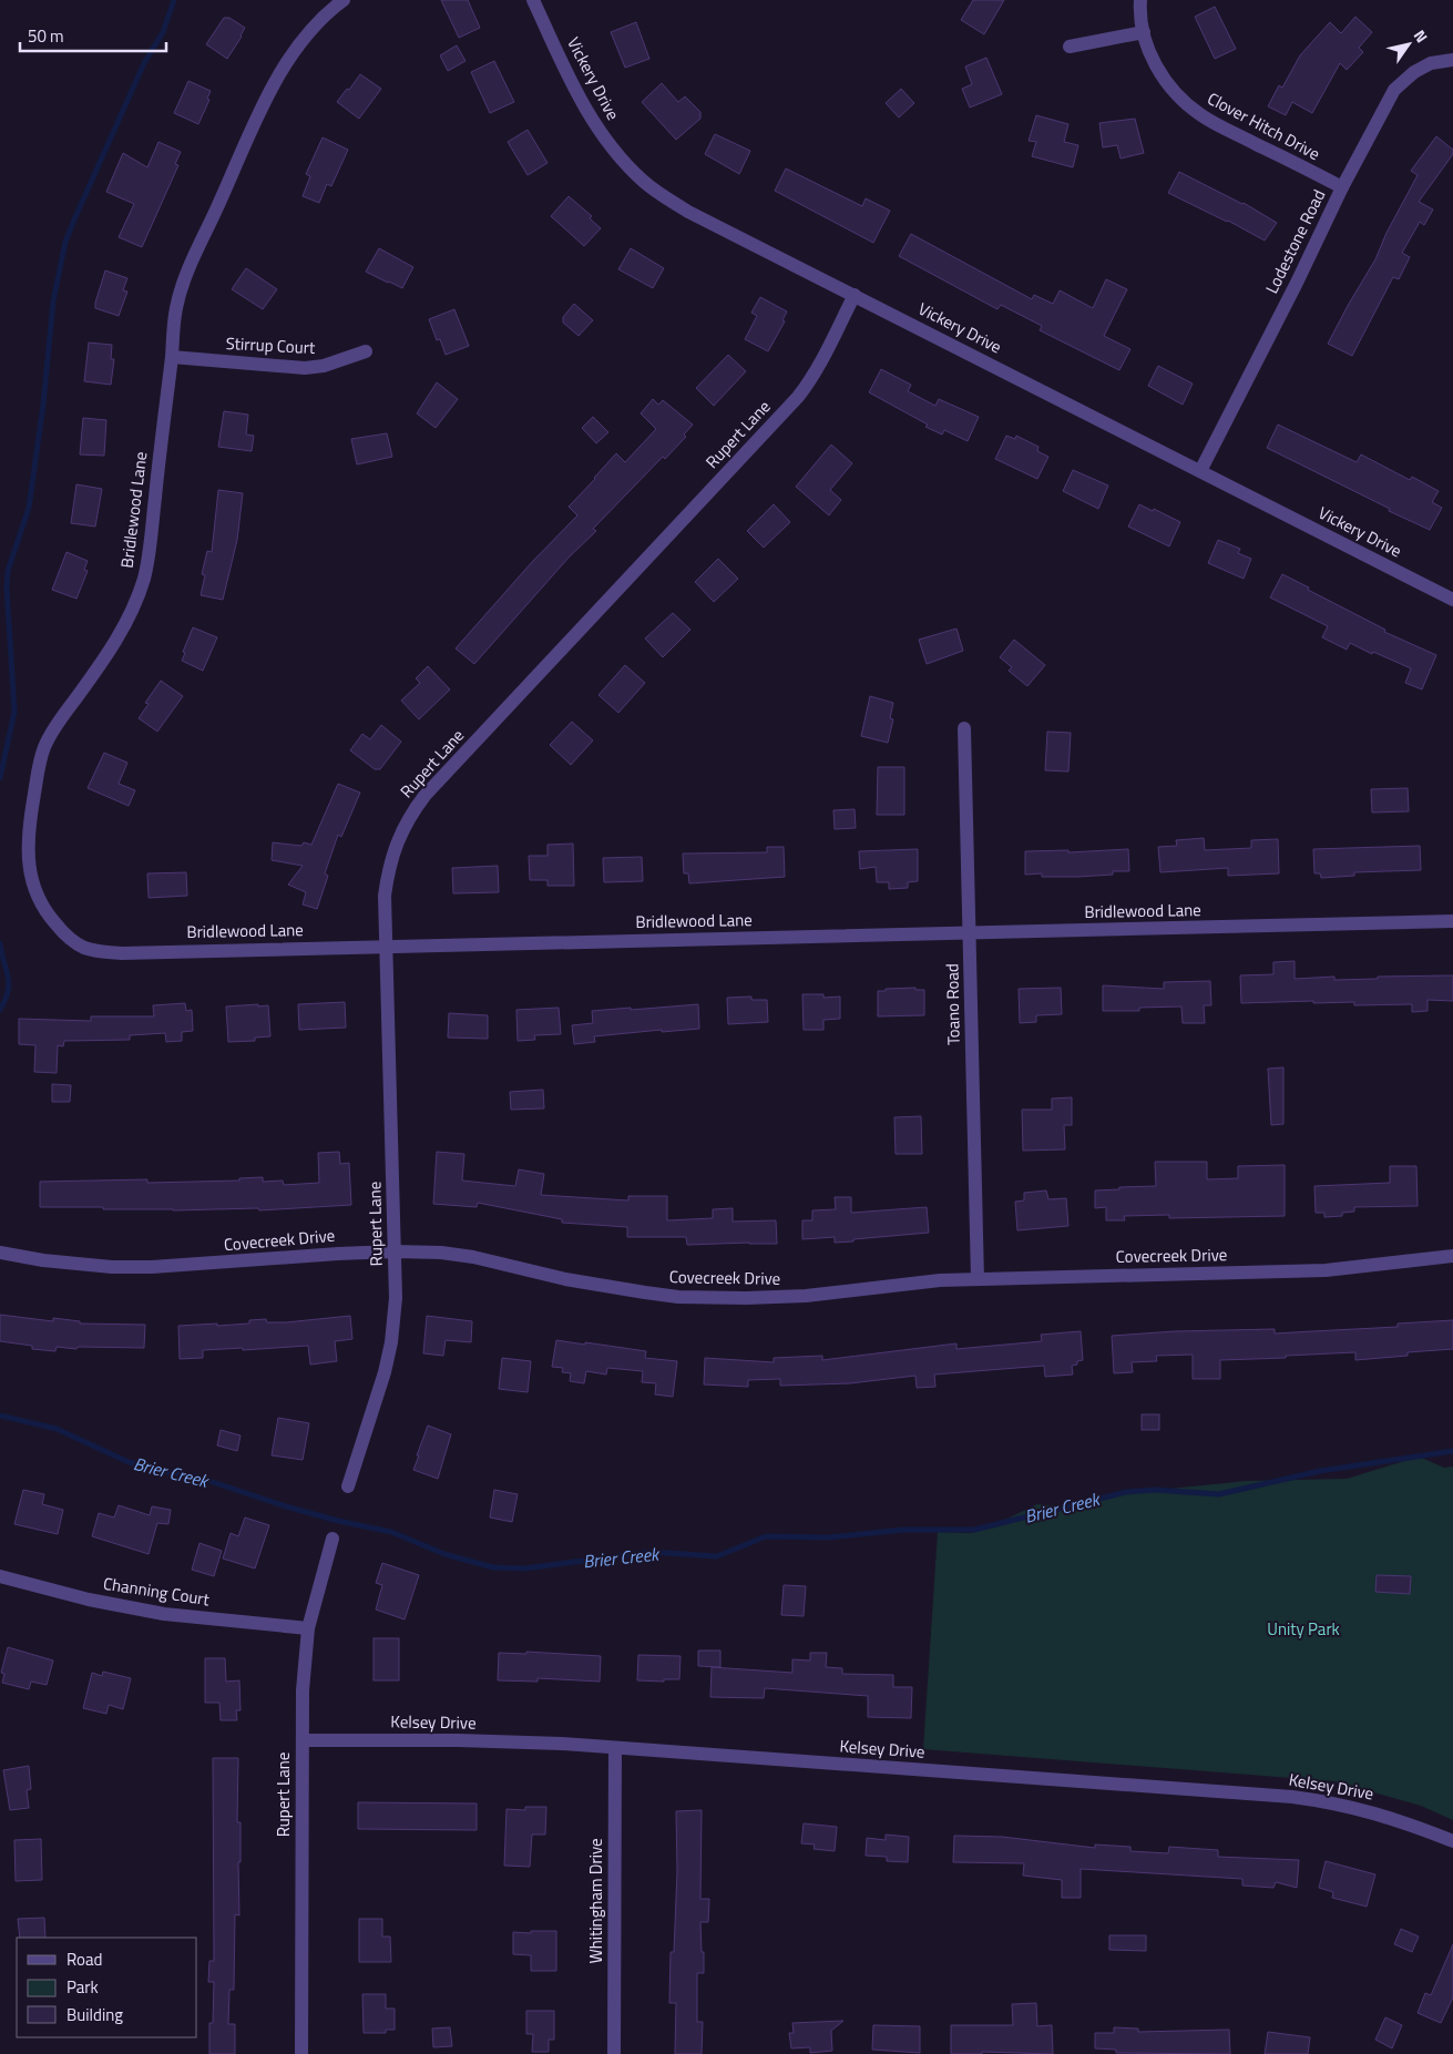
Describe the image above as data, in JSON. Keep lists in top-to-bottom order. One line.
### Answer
{"streets":{"street":["Vickery Drive","Clover Hitch Drive","Lodestone Road","Stirrup Court","Rupert Lane","Bridlewood Lane","Toano Road","Covecreek Drive","Channing Court","Kelsey Drive","Whitingham Drive"]},"crossings":[["Vickery Drive","Lodestone Road"],["Vickery Drive","Rupert Lane"],["Clover Hitch Drive","Lodestone Road"],["Stirrup Court","Bridlewood Lane"],["Rupert Lane","Bridlewood Lane"],["Rupert Lane","Covecreek Drive"],["Rupert Lane","Channing Court"],["Rupert Lane","Kelsey Drive"],["Bridlewood Lane","Toano Road"],["Toano Road","Covecreek Drive"],["Kelsey Drive","Whitingham Drive"]],"water":["Brier Creek"],"parks":["Unity Park"],"legend":["Road","Park","Building"],"scale_bar":"50 m","north":"top right"}
